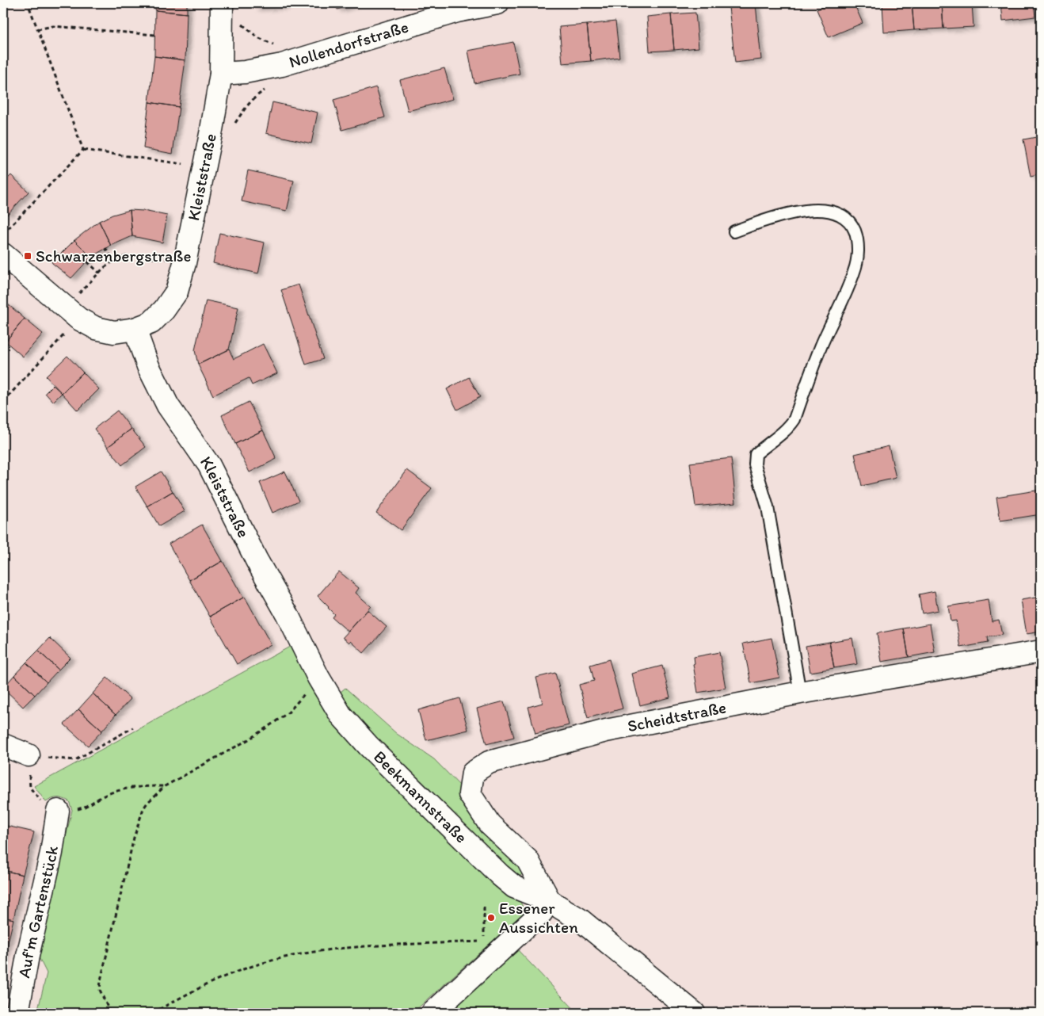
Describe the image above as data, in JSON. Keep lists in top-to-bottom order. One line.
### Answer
{"streets":{"street":["Nollendorfstraße","Kleiststraße","Scheidtstraße","Beekmannstraße","Auf'm Gartenstück"]},"crossings":[["Nollendorfstraße","Kleiststraße"],["Kleiststraße","Beekmannstraße"],["Scheidtstraße","Beekmannstraße"]],"places":{"transit":["Schwarzenbergstraße"],"other":["Essener Aussichten"]}}
